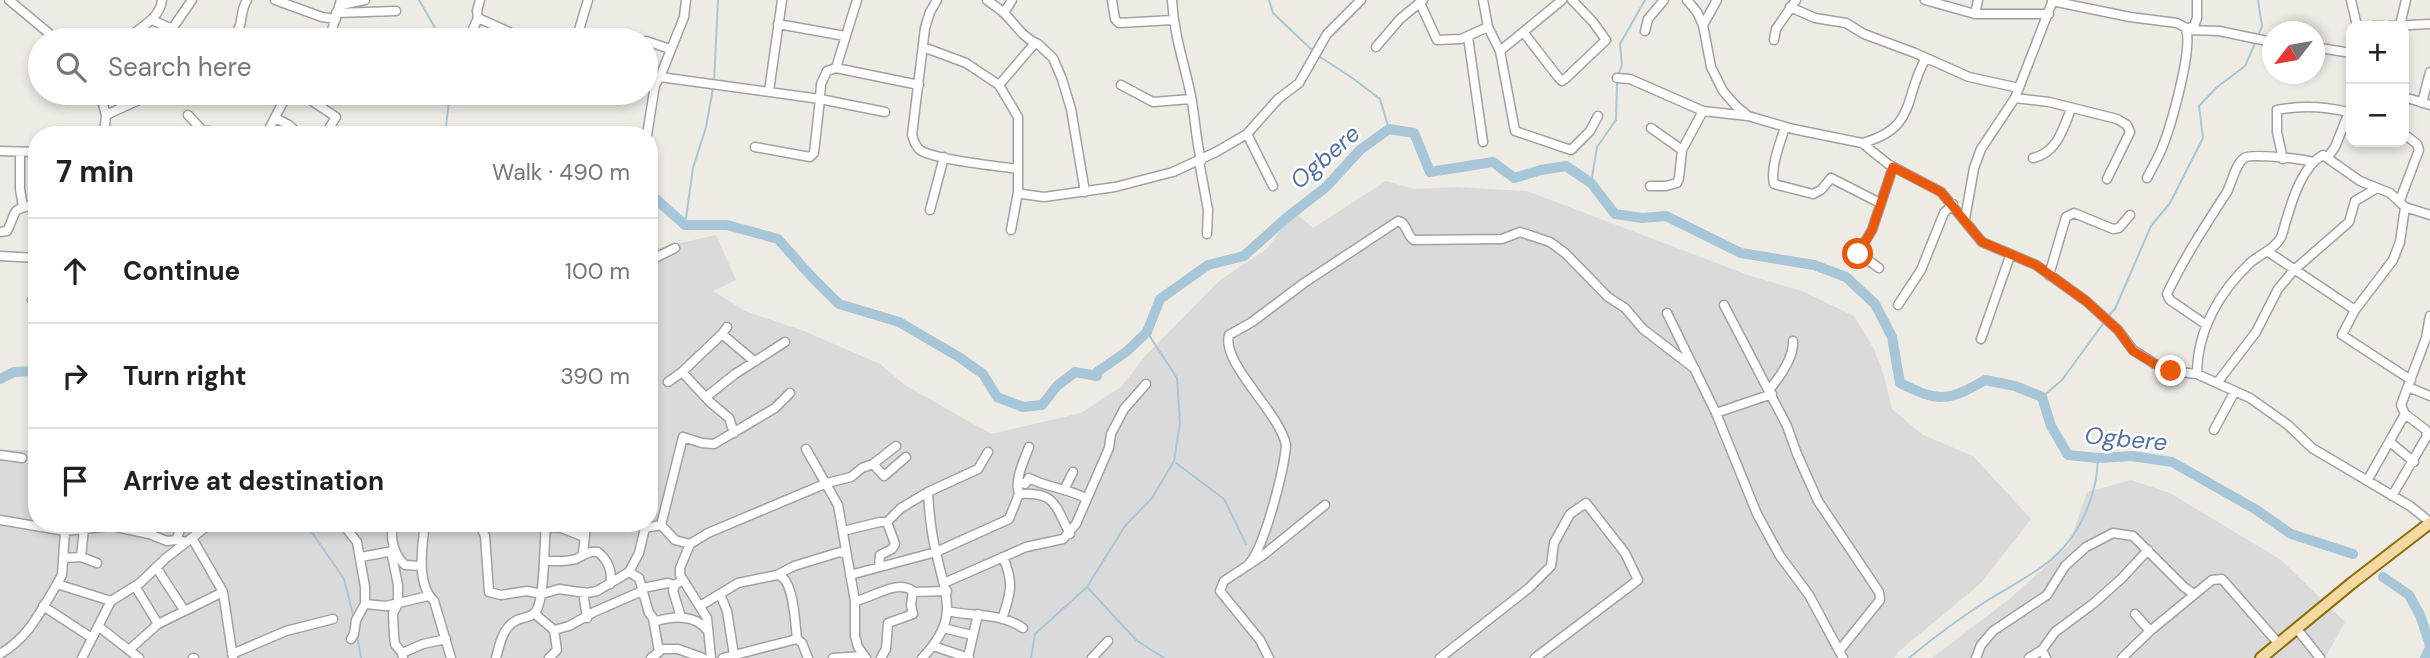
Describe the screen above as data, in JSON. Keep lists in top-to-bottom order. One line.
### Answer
{"water":["Ogbere"],"north":"bottom left","page":{"map_buttons":["+","−"],"search":"Search here","heading":["7 min","Walk · 490 m"],"list":[["Continue","100 m"],["Turn right","390 m"],"Arrive at destination"]}}
